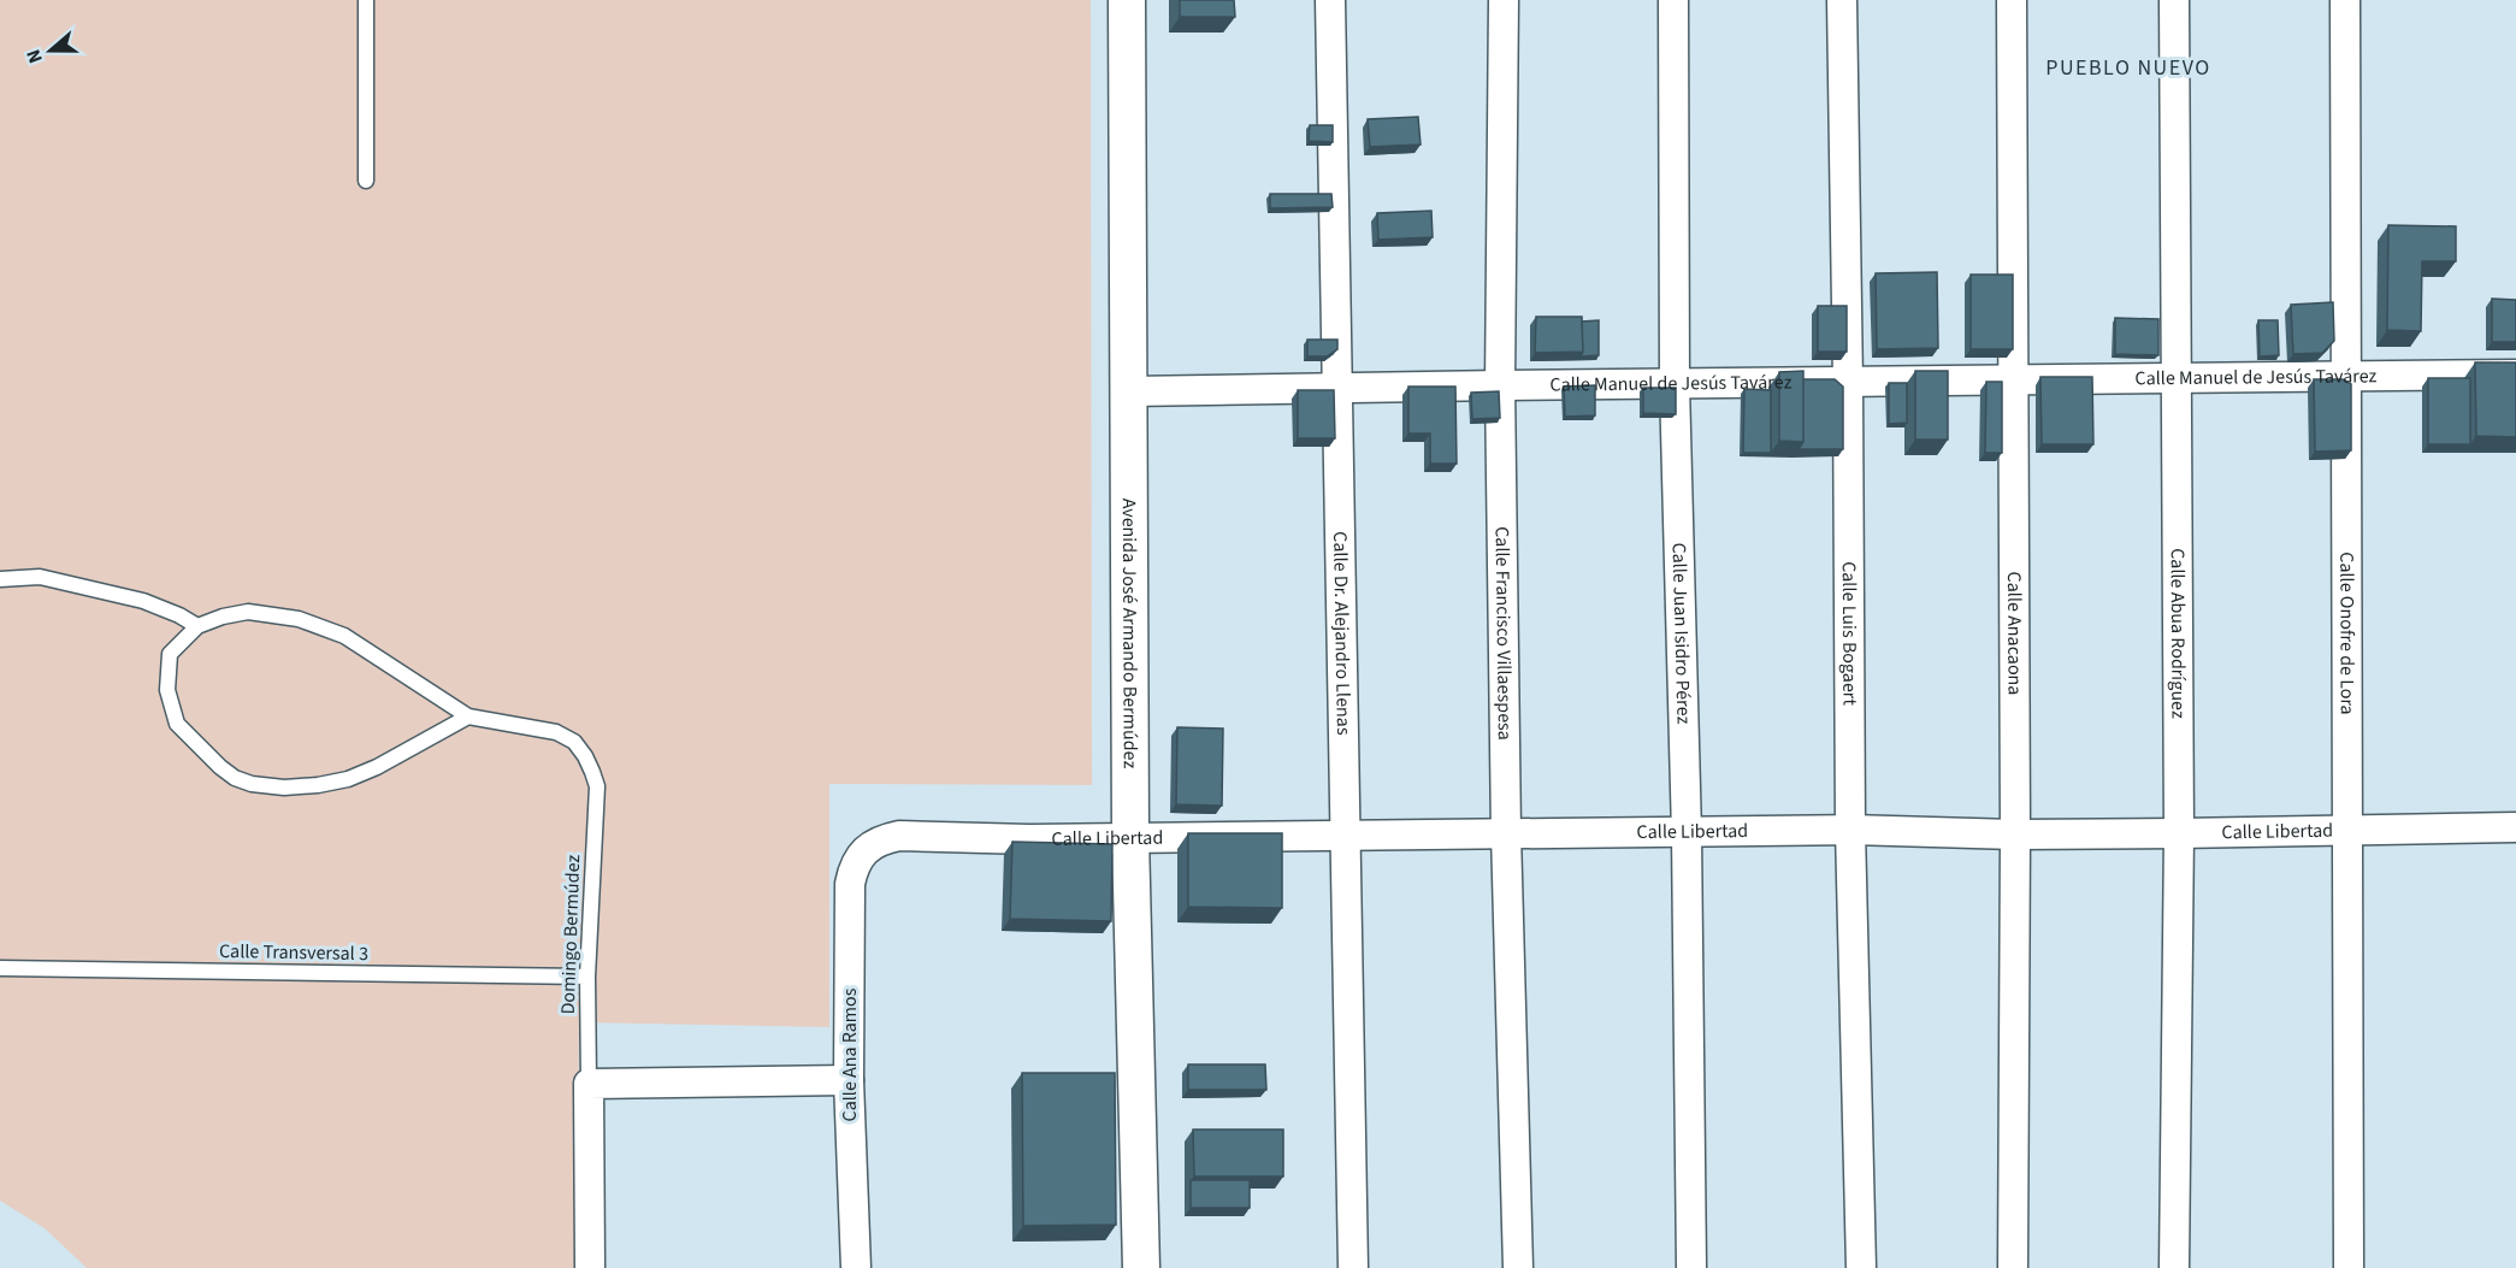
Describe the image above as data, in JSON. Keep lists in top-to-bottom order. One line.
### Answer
{"streets":{"street":["Calle Manuel de Jesús Tavárez","Calle Dr. Alejandro Llenas","Avenida José Armando Bermúdez","Calle Francisco Villaespesa","Calle Juan Isidro Pérez","Calle Luis Bogaert","Calle Anacaona","Calle Abua Rodríguez","Calle Onofre de Lora","Calle Libertad","Calle Ana Ramos"],"lane":["Domingo Bermúdez","Calle Transversal 3"]},"crossings":[["Calle Manuel de Jesús Tavárez","Calle Dr. Alejandro Llenas"],["Calle Manuel de Jesús Tavárez","Avenida José Armando Bermúdez"],["Calle Manuel de Jesús Tavárez","Calle Francisco Villaespesa"],["Calle Manuel de Jesús Tavárez","Calle Juan Isidro Pérez"],["Calle Manuel de Jesús Tavárez","Calle Luis Bogaert"],["Calle Manuel de Jesús Tavárez","Calle Anacaona"],["Calle Manuel de Jesús Tavárez","Calle Abua Rodríguez"],["Calle Manuel de Jesús Tavárez","Calle Onofre de Lora"],["Calle Dr. Alejandro Llenas","Calle Libertad"],["Avenida José Armando Bermúdez","Calle Libertad"],["Calle Francisco Villaespesa","Calle Libertad"],["Calle Juan Isidro Pérez","Calle Libertad"],["Calle Luis Bogaert","Calle Libertad"],["Calle Anacaona","Calle Libertad"],["Calle Abua Rodríguez","Calle Libertad"],["Calle Onofre de Lora","Calle Libertad"],["Calle Libertad","Calle Ana Ramos"],["Domingo Bermúdez","Calle Transversal 3"]],"districts":["PUEBLO NUEVO"],"north":"left"}
